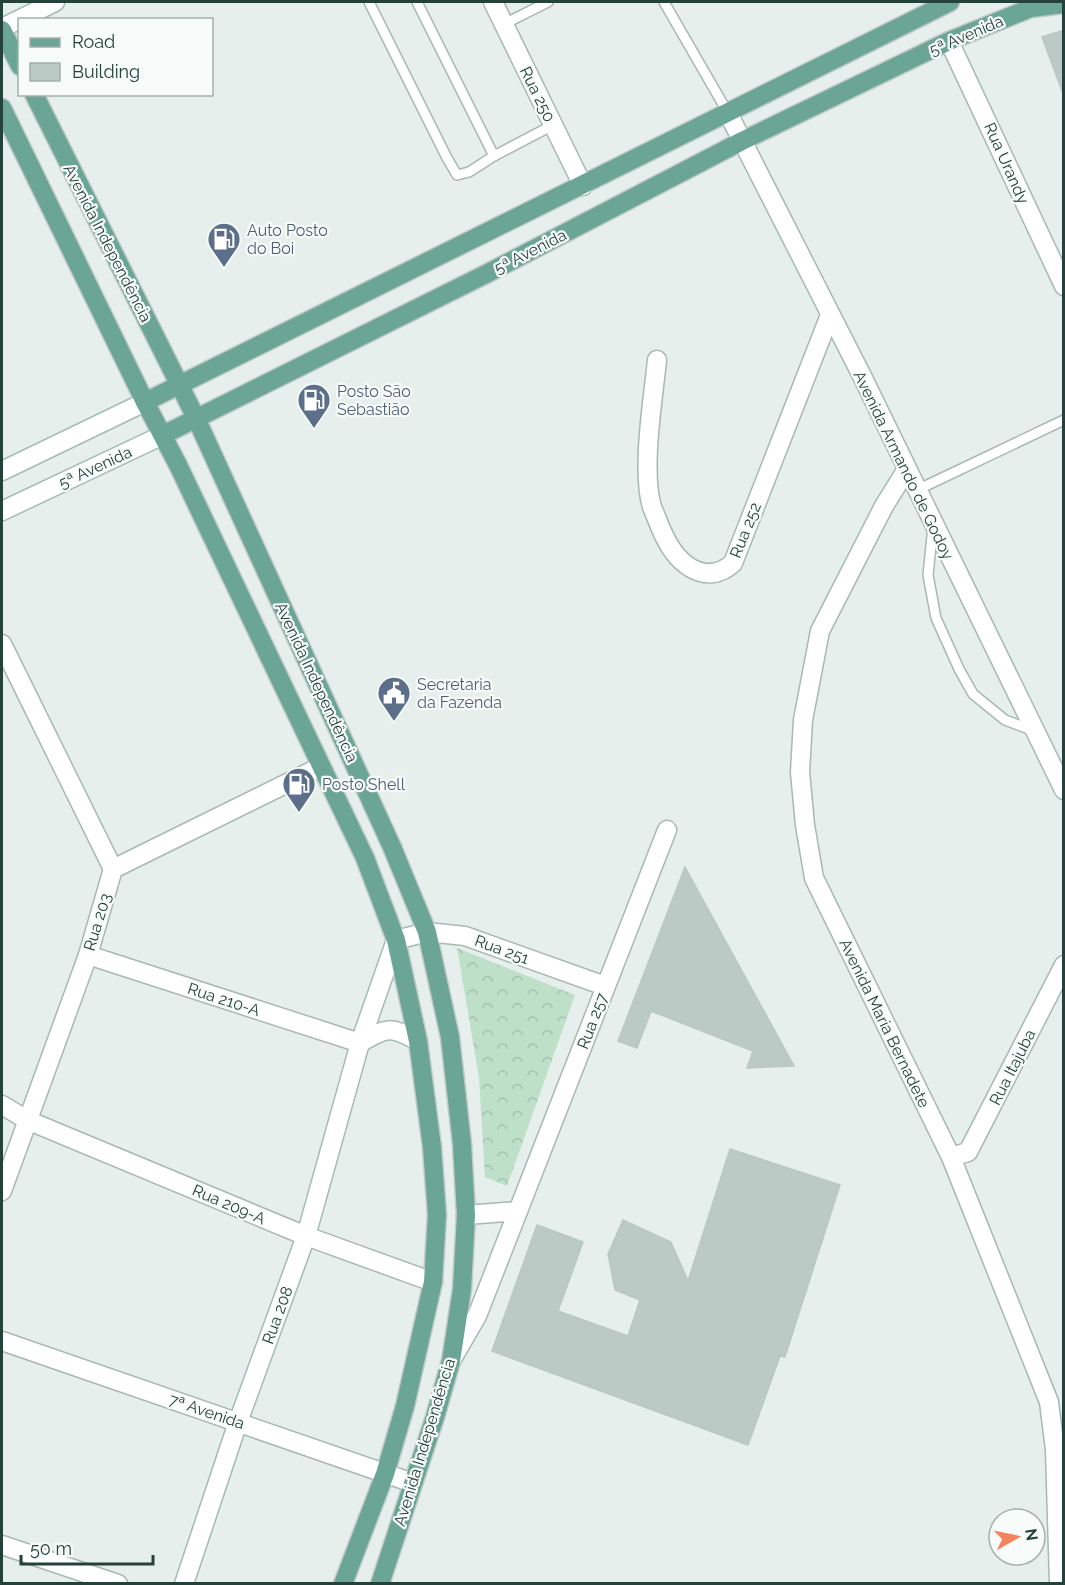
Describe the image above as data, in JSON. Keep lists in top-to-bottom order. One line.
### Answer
{"streets":{"main road":["5ª Avenida","Avenida Independência"],"street":["Rua 250","Rua Urandy","Avenida Armando de Godoy","Rua 252","Rua 203","Rua 251","Rua 210-A","Rua 257","Avenida Maria Bernadete","Rua Itajuba","Rua 209-A","Rua 208","7ª Avenida"]},"crossings":[["5ª Avenida","Rua Urandy"],["5ª Avenida","Avenida Independência"],["5ª Avenida","Avenida Armando de Godoy"],["Avenida Independência","Rua 251"],["Avenida Independência","Rua 257"],["Avenida Independência","Rua 209-A"],["Avenida Independência","Rua 208"],["Avenida Independência","7ª Avenida"],["Avenida Armando de Godoy","Rua 252"],["Avenida Armando de Godoy","Avenida Maria Bernadete"],["Rua 203","Rua 210-A"],["Rua 203","Rua 209-A"],["Rua 251","Rua 257"],["Rua 251","Rua 208"],["Rua 210-A","Rua 208"],["Avenida Maria Bernadete","Rua Itajuba"],["Rua 209-A","Rua 208"],["Rua 208","7ª Avenida"]],"places":{"fuel station":["Auto Posto do Boi","Posto São Sebastião","Posto Shell"],"public building":["Secretaria da Fazenda"]},"legend":["Road","Building"],"scale_bar":"50 m","north":"right"}
